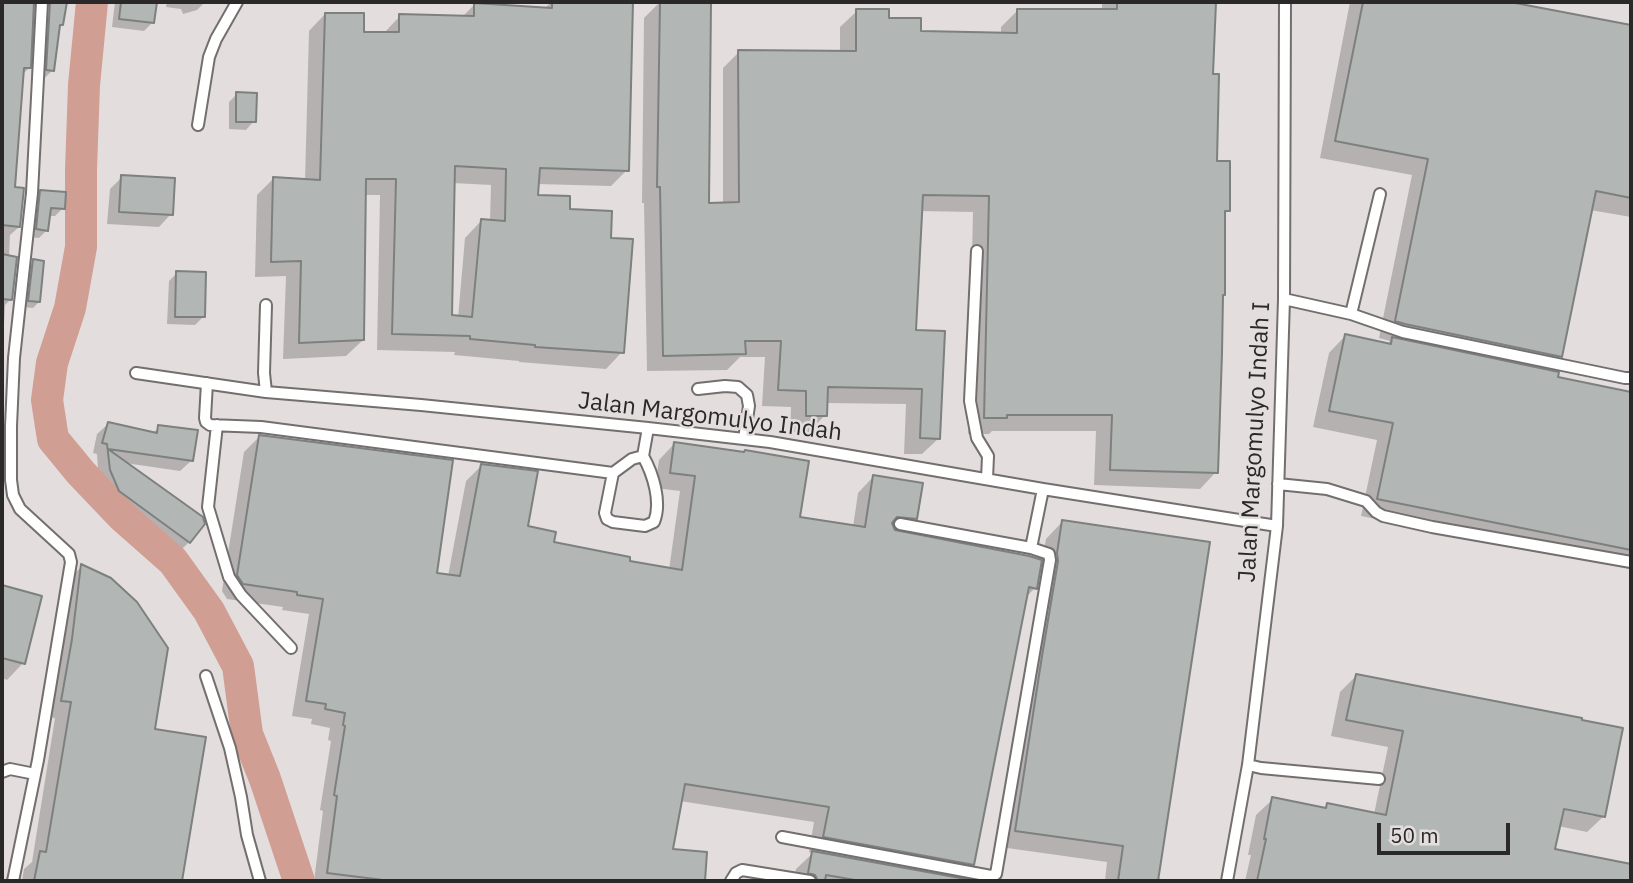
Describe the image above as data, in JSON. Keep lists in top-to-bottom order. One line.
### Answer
{"streets":{"lane":["Jalan Margomulyo Indah","Jalan Margomulyo Indah I"]},"crossings":[["Jalan Margomulyo Indah","Jalan Margomulyo Indah I"]],"scale_bar":"50 m"}
